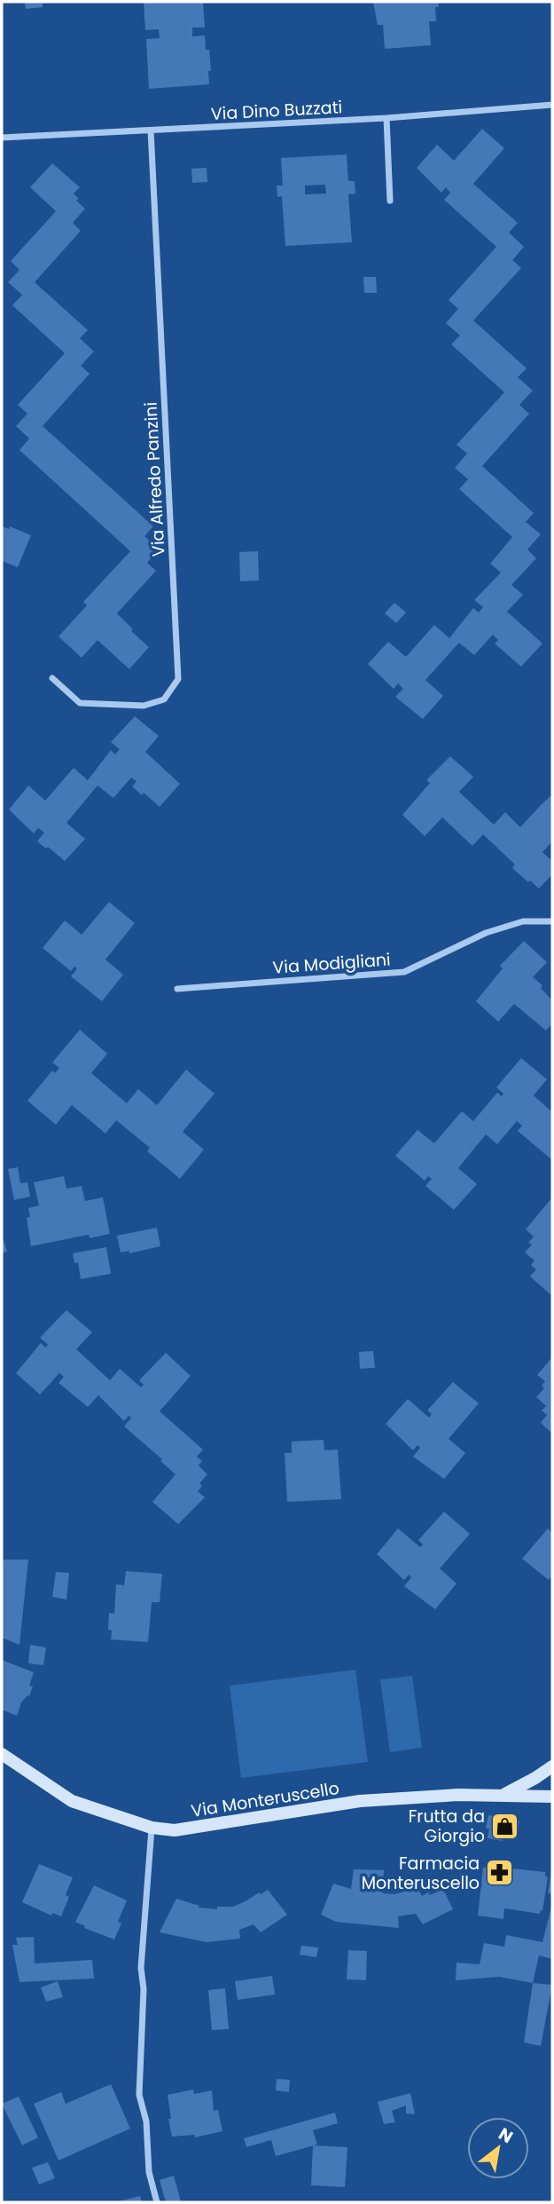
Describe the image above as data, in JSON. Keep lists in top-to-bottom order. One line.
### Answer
{"streets":{"street":["Via Dino Buzzati","Via Alfredo Panzini","Via Modigliani","Via Monteruscello"]},"crossings":[["Via Dino Buzzati","Via Alfredo Panzini"]],"places":{"shop":["Frutta da Giorgio"],"pharmacy":["Farmacia Monteruscello"]},"north":"top right"}
